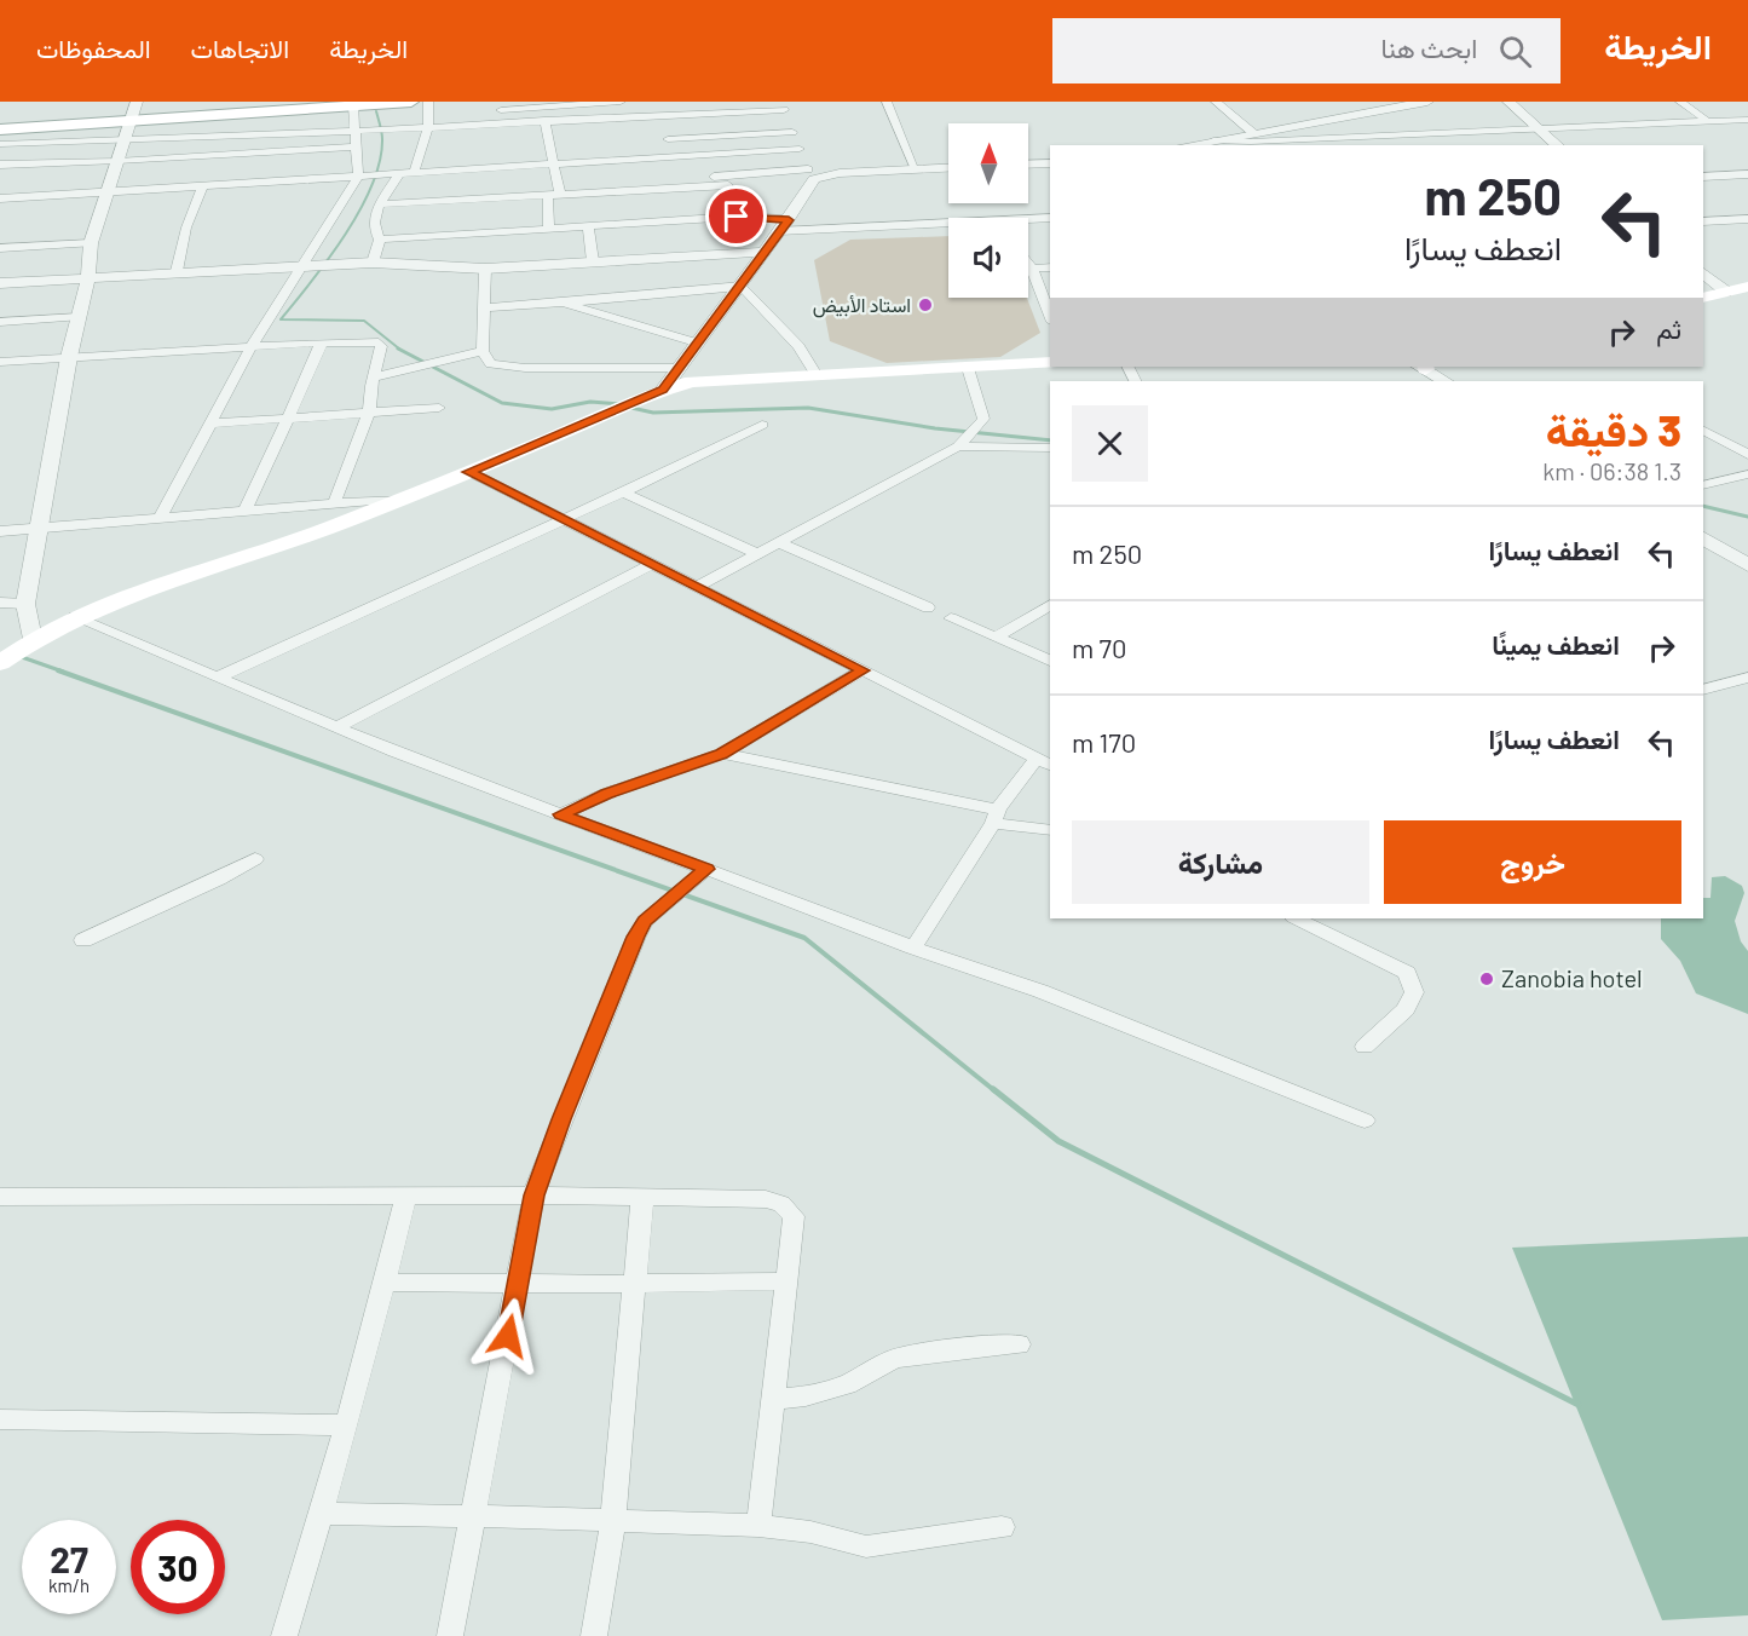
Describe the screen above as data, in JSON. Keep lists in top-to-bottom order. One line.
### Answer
{"places":["استاد الأبيض","Zanobia hotel"],"north":"top","page":{"header":"الخريطة","search":"ابحث هنا","nav":["الخريطة","الاتجاهات","المحفوظات"],"turn":["250 m","انعطف يسارًا"],"then":"ثم","heading":["3 دقيقة","1.3 km · 06:38"],"list":[{"name":"انعطف يسارًا","value":"250 m"},{"name":"انعطف يمينًا","value":"70 m"},{"name":"انعطف يسارًا","value":"170 m"}],"buttons":["خروج","مشاركة"],"speed":"27 km/h","limit":"30"}}
